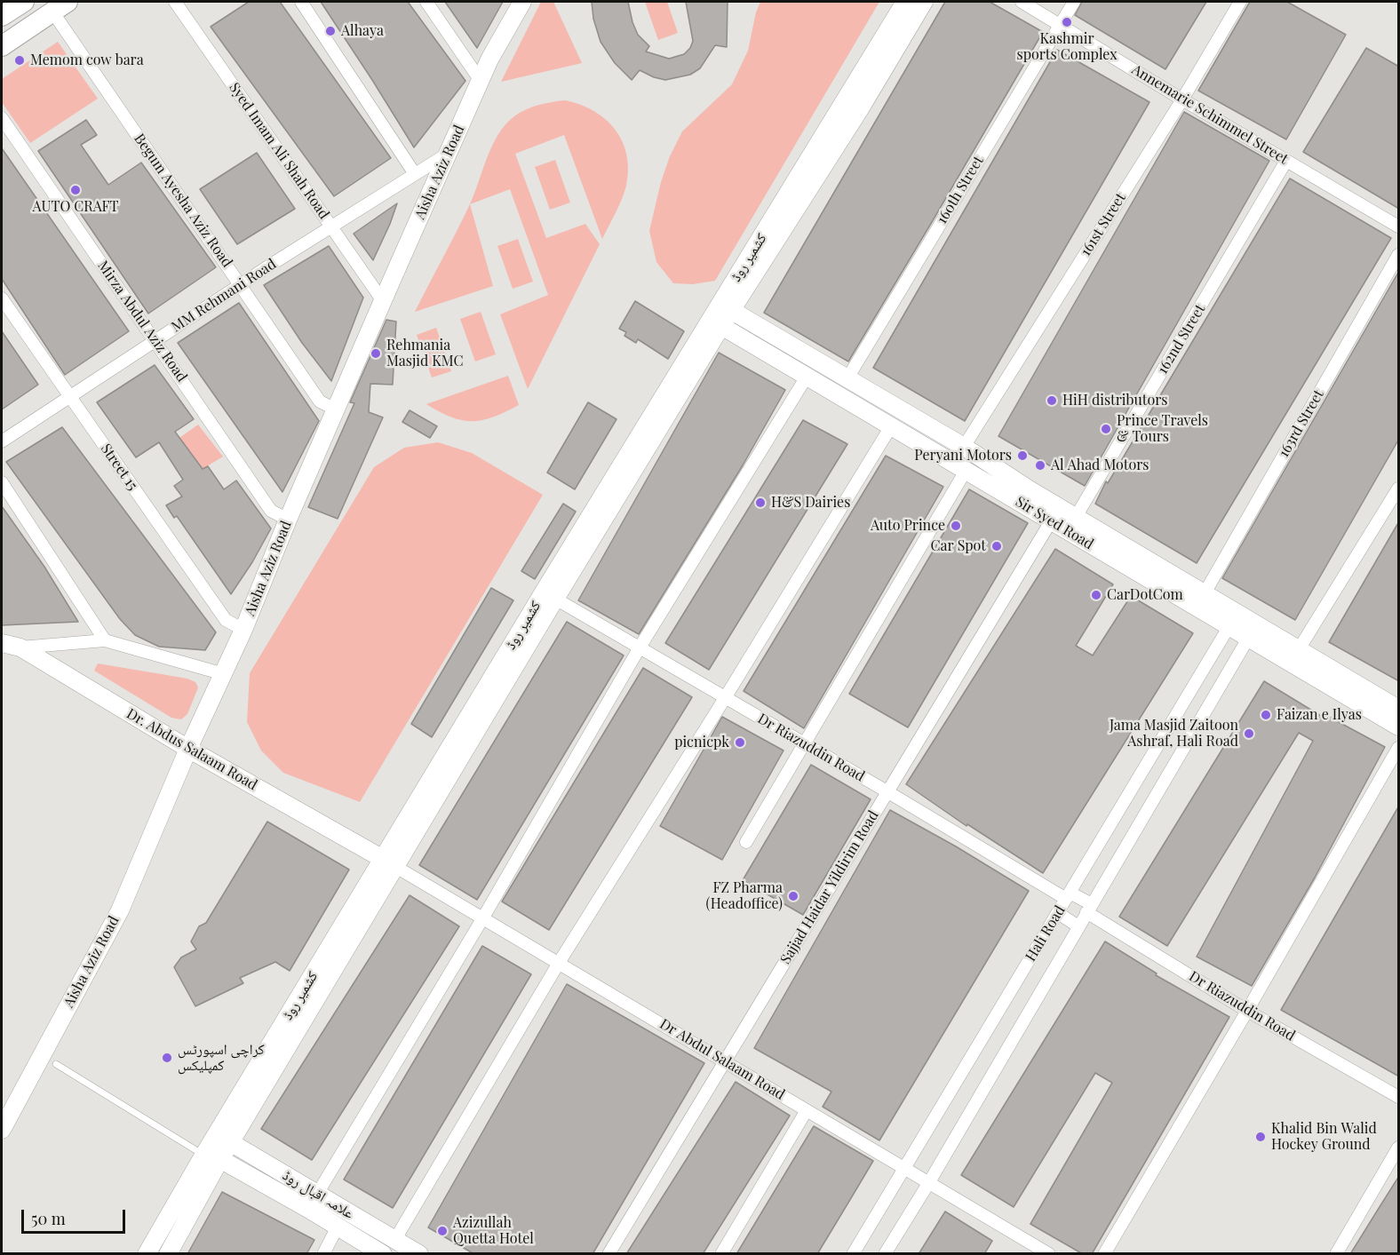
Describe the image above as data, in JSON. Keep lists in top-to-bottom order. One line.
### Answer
{"streets":{"main road":["Aisha Aziz Road","کشمیر روڈ","Sir Syed Road","Dr. Abdus Salaam Road","علامہ اقبال روڈ"],"street":["Annemarie Schimmel Street","Syed Imam Ali Shah Road","160th Street","Begum Ayesha Aziz Road","161st Street","MM Rehmani Road","Mirza Abdul Aziz Road","162nd Street","163rd Street","Street 15","Dr Riazuddin Road","Sajjad Haidar Yildirim Road","Hali Road","Dr Abdul Salaam Road"]},"crossings":[["Annemarie Schimmel Street","160th Street"],["Annemarie Schimmel Street","161st Street"],["Annemarie Schimmel Street","162nd Street"],["Syed Imam Ali Shah Road","Aisha Aziz Road"],["Syed Imam Ali Shah Road","MM Rehmani Road"],["Aisha Aziz Road","Begum Ayesha Aziz Road"],["Aisha Aziz Road","MM Rehmani Road"],["Aisha Aziz Road","Mirza Abdul Aziz Road"],["Aisha Aziz Road","Street 15"],["Aisha Aziz Road","Dr. Abdus Salaam Road"],["160th Street","Sir Syed Road"],["Begum Ayesha Aziz Road","MM Rehmani Road"],["161st Street","Sir Syed Road"],["کشمیر روڈ","Sir Syed Road"],["کشمیر روڈ","Dr Riazuddin Road"],["کشمیر روڈ","Dr. Abdus Salaam Road"],["کشمیر روڈ","Dr Abdul Salaam Road"],["کشمیر روڈ","علامہ اقبال روڈ"],["MM Rehmani Road","Mirza Abdul Aziz Road"],["MM Rehmani Road","Street 15"],["162nd Street","Sir Syed Road"],["163rd Street","Sir Syed Road"],["Sir Syed Road","Sajjad Haidar Yildirim Road"],["Sir Syed Road","Hali Road"],["Dr Riazuddin Road","Sajjad Haidar Yildirim Road"],["Dr Riazuddin Road","Hali Road"],["Dr. Abdus Salaam Road","Dr Abdul Salaam Road"],["Sajjad Haidar Yildirim Road","Dr Abdul Salaam Road"],["Hali Road","Dr Abdul Salaam Road"]],"places":["Kashmir sports Complex","Alhaya","Memom cow bara","AUTO CRAFT","Rehmania Masjid KMC","HiH distributors","Prince Travels & Tours","Peryani Motors","Al Ahad Motors","H&S Dairies","Auto Prince","Car Spot","CarDotCom","Faizan e Ilyas","Jama Masjid Zaitoon Ashraf, Hali Road","picnicpk","FZ Pharma (Headoffice)","کراچی اسپورٹس کمپلیکس","Khalid Bin Walid Hockey Ground","Azizullah Quetta Hotel"],"scale_bar":"50 m"}
